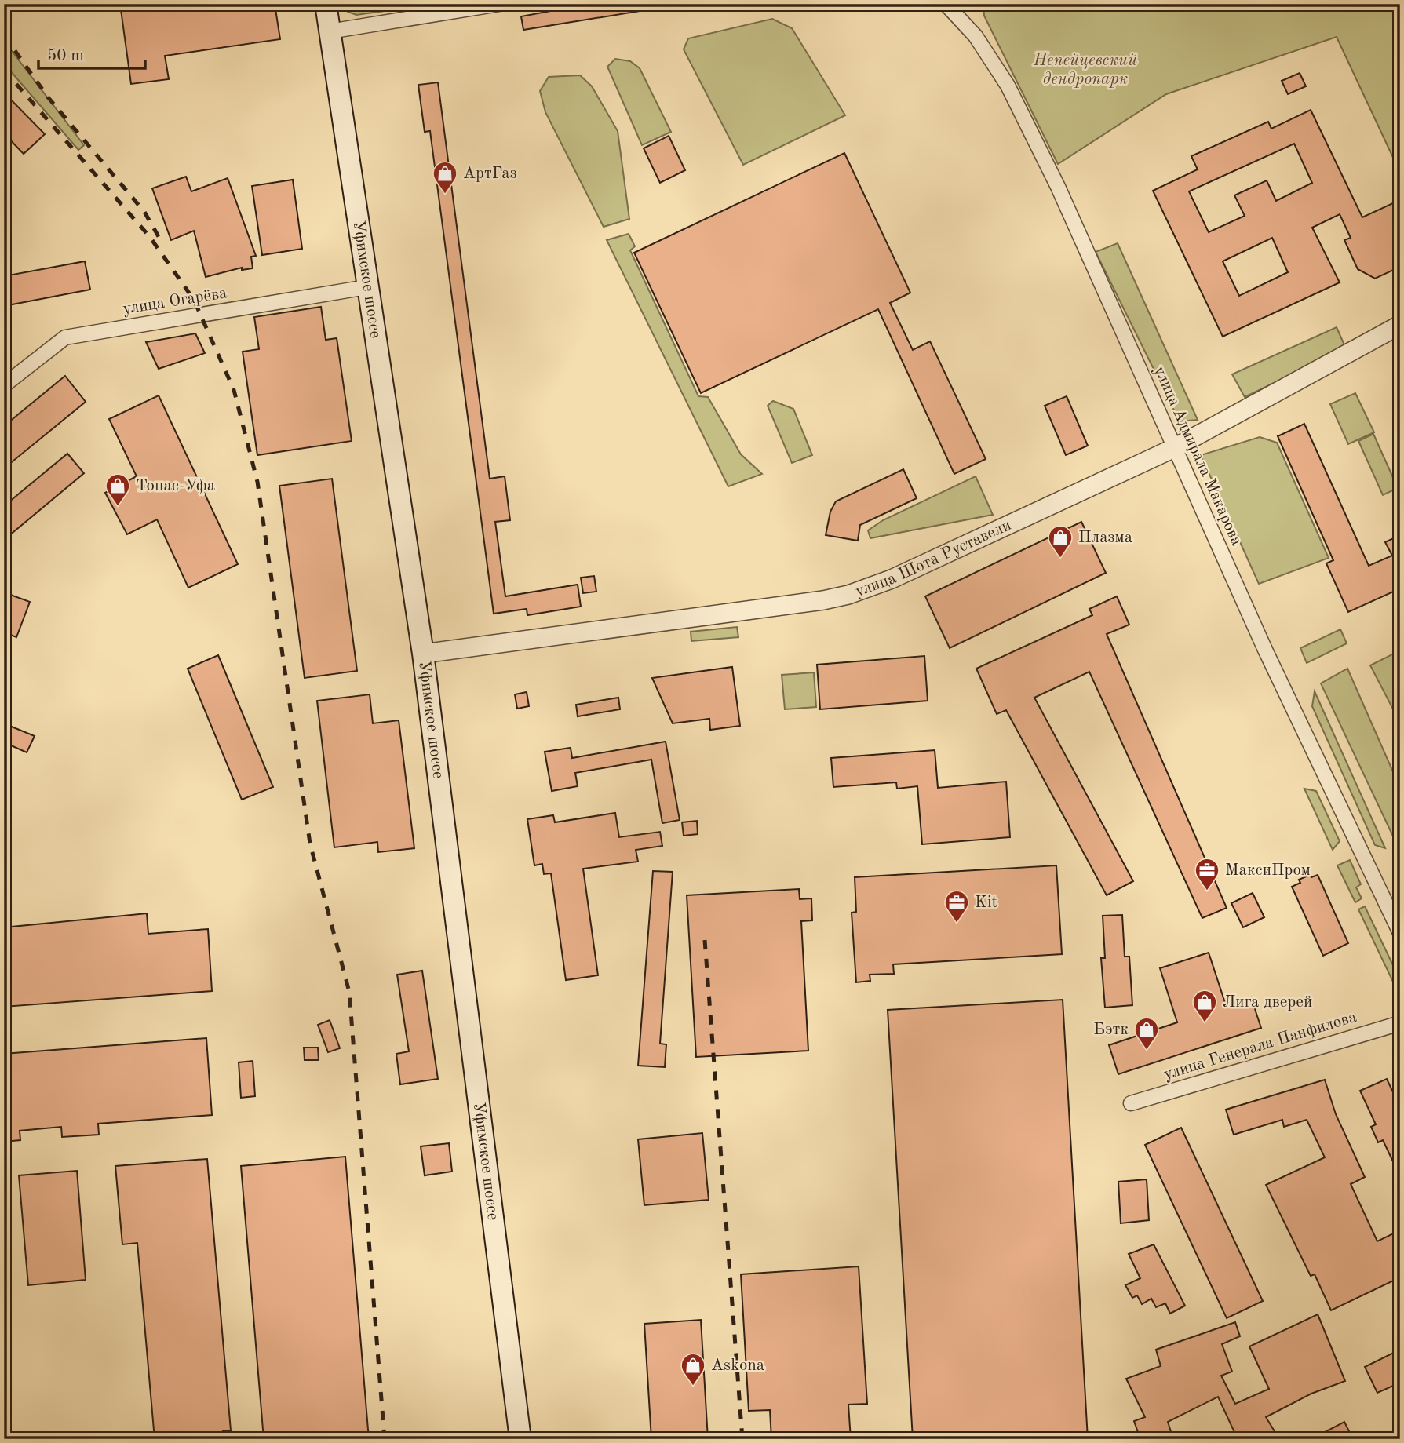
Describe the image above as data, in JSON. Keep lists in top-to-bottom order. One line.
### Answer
{"streets":{"main road":["Уфимское шоссе"],"street":["улица Огарёва","улица Адмирала Макарова","улица Шота Руставели","улица Генерала Панфилова"]},"crossings":[["Уфимское шоссе","улица Огарёва"],["Уфимское шоссе","улица Шота Руставели"],["улица Адмирала Макарова","улица Шота Руставели"]],"parks":["Непейцевский дендропарк"],"places":{"shop":["АртГаз","Топас-Уфа","Плазма","Лига дверей","Бэтк","Askona"],"office":["МаксиПром","Kit"]},"scale_bar":"50 m"}
